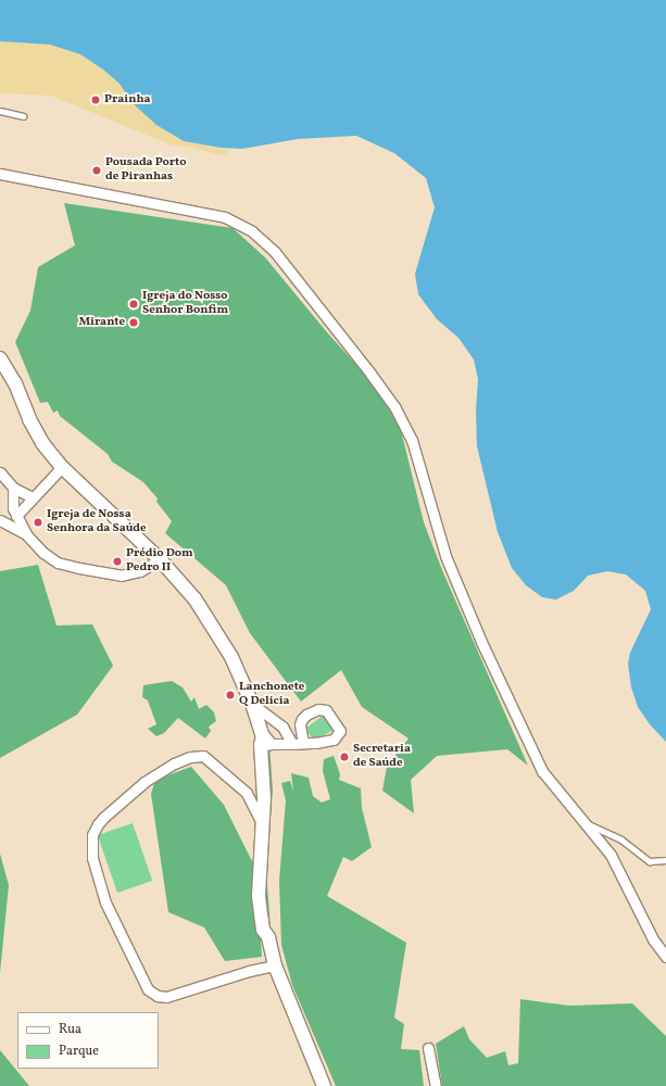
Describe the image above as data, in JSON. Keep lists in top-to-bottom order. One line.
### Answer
{"places":["Prainha","Pousada Porto de Piranhas","Igreja do Nosso Senhor Bonfim","Mirante","Igreja de Nossa Senhora da Saúde","Prédio Dom Pedro II","Lanchonete Q Delicia","Secretaria de Saúde"],"legend":["Rua","Parque"]}
